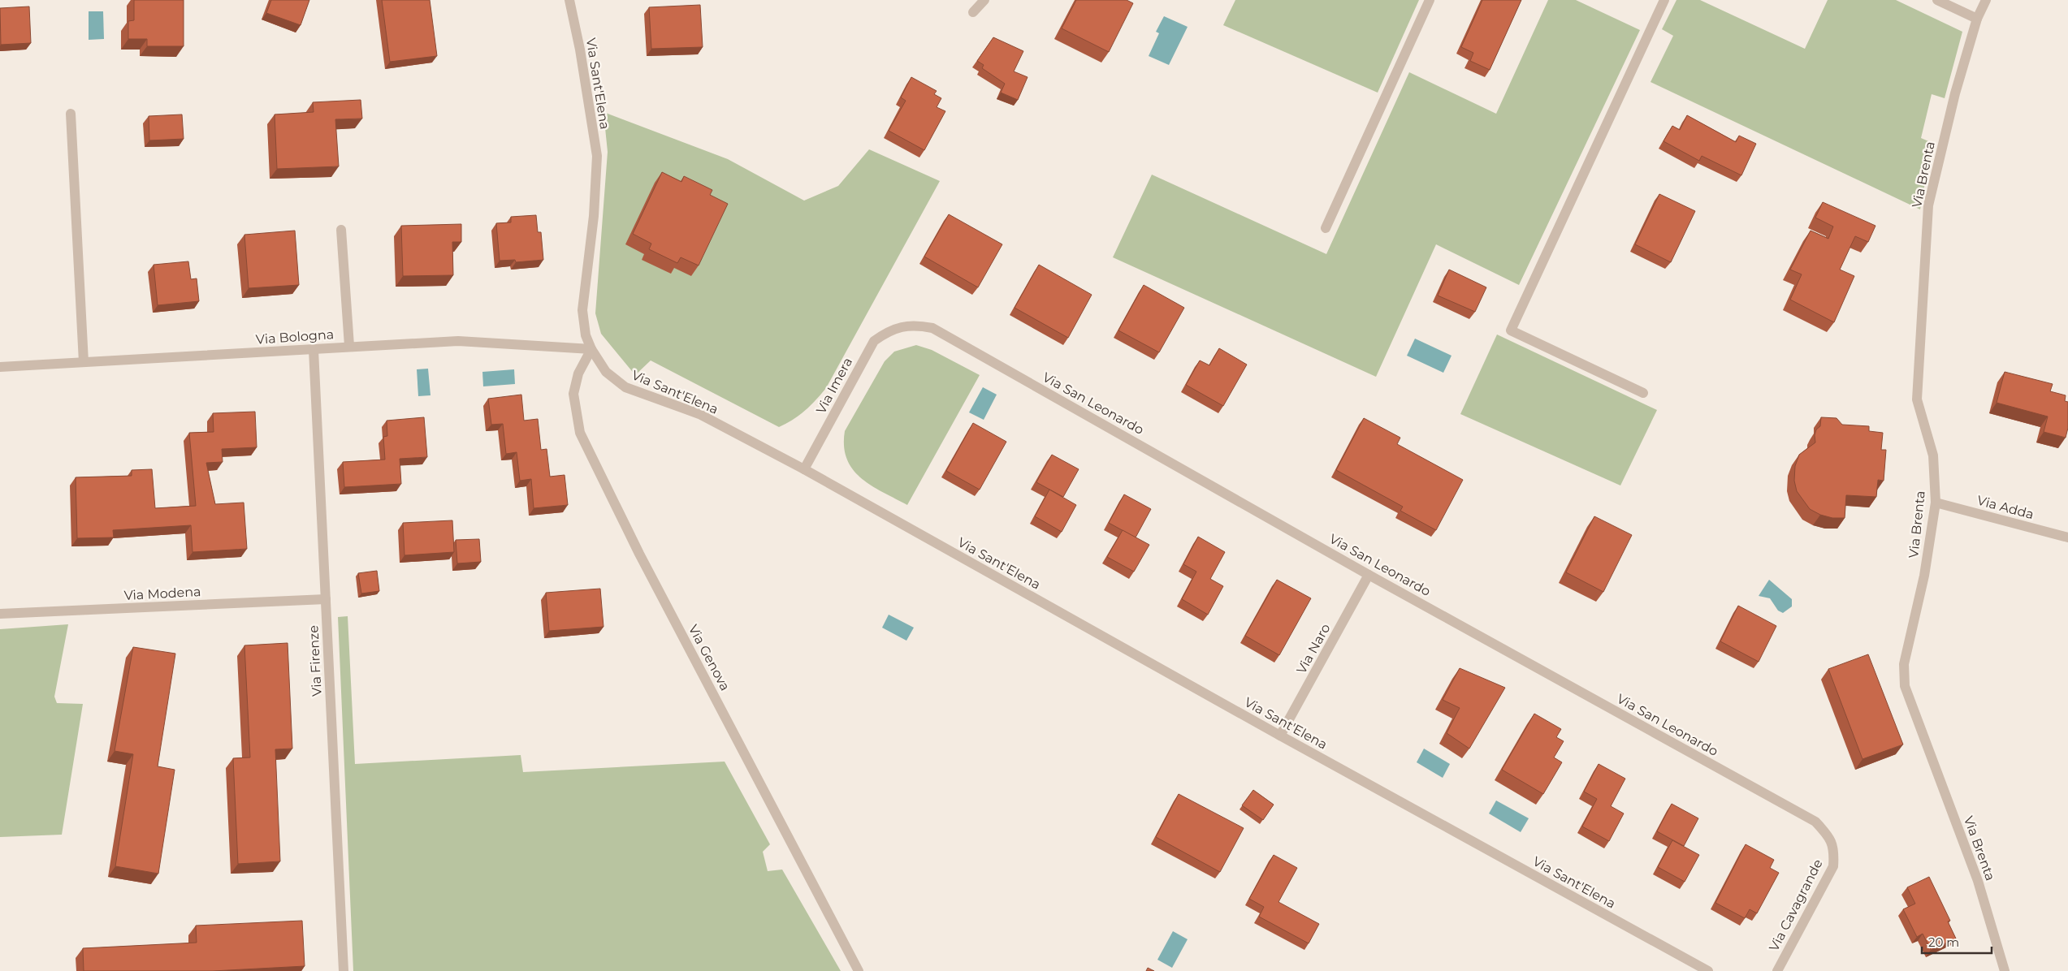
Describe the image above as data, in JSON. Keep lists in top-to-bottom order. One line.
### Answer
{"streets":{"street":["Via Sant'Elena","Via Brenta","Via Bologna","Via Imera","Via San Leonardo","Via Adda","Via Modena","Via Naro","Via Genova","Via Firenze","Via Cavagrande"]},"crossings":[["Via Sant'Elena","Via Bologna"],["Via Sant'Elena","Via Imera"],["Via Sant'Elena","Via Naro"],["Via Sant'Elena","Via Genova"],["Via Brenta","Via Adda"],["Via Bologna","Via Genova"],["Via Bologna","Via Firenze"],["Via Imera","Via San Leonardo"],["Via San Leonardo","Via Naro"],["Via San Leonardo","Via Cavagrande"],["Via Modena","Via Firenze"]],"scale_bar":"20 m"}
